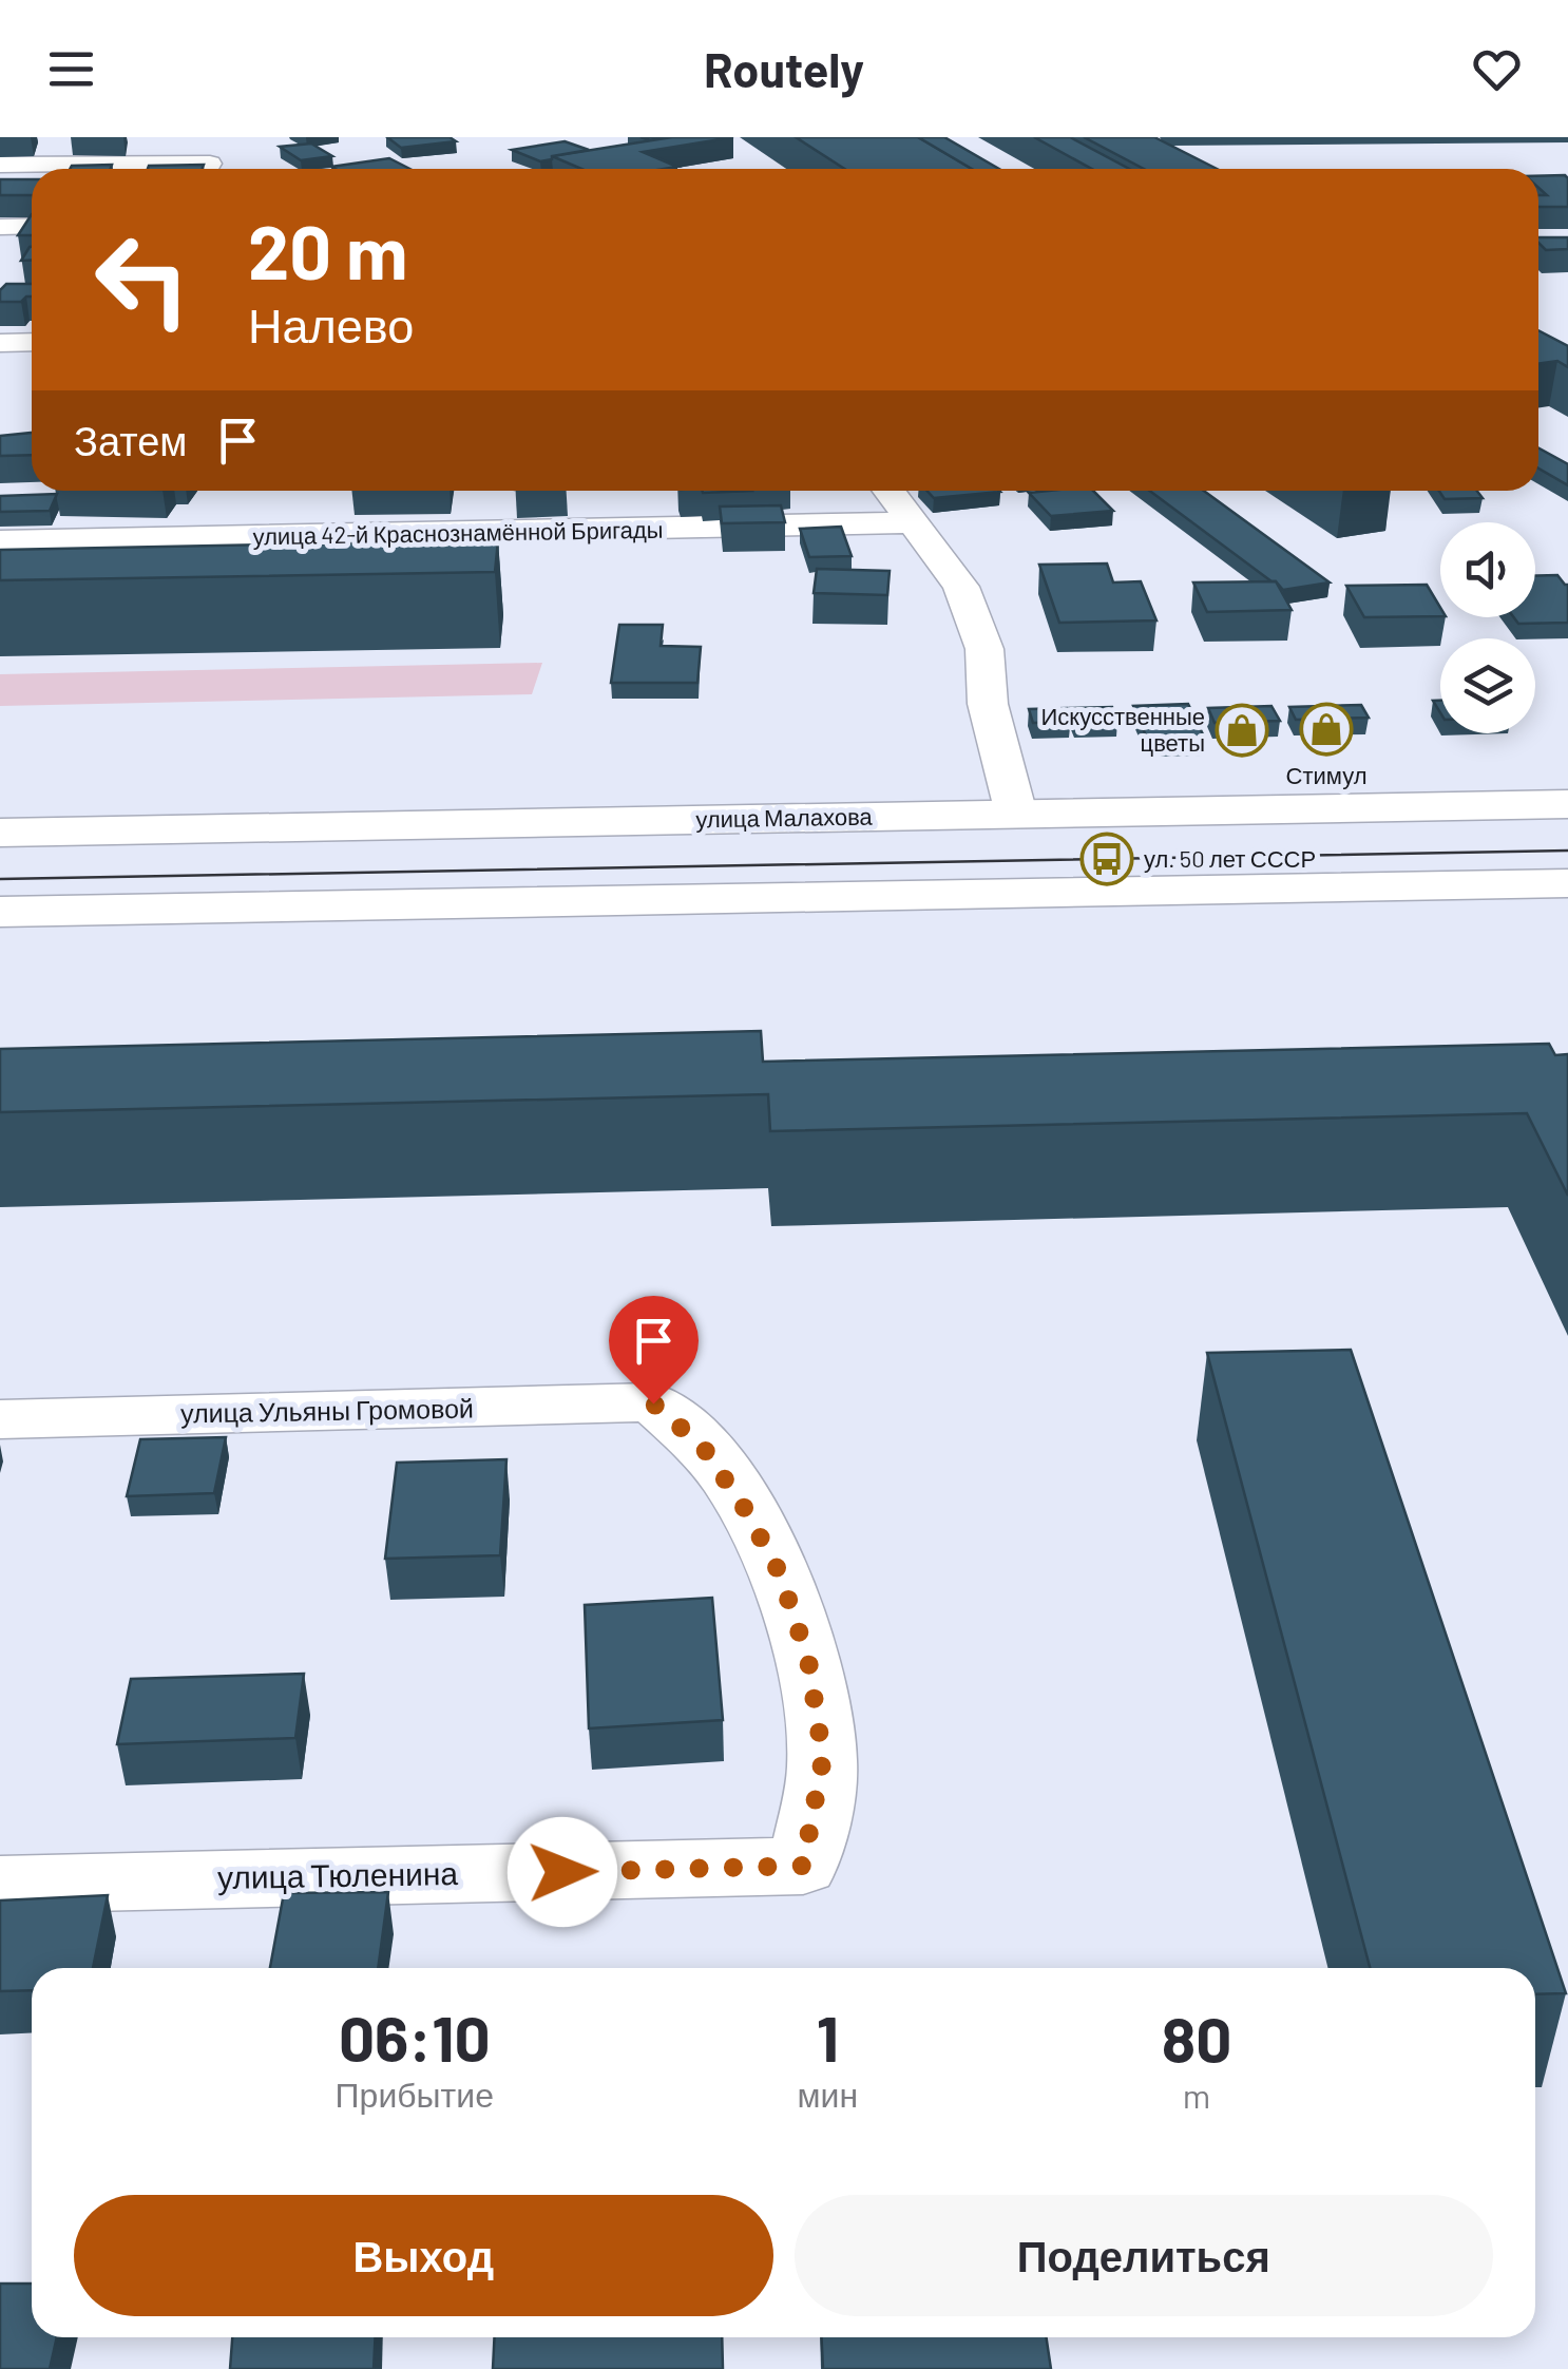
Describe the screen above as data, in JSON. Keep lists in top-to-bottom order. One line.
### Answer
{"streets":{"main road":["улица Малахова"],"street":["улица 42-й Краснознамённой Бригады","улица Ульяны Громовой","улица Тюленина"]},"crossings":[["улица Ульяны Громовой","улица Тюленина"]],"places":{"shop":["Стимул","Искусственные цветы"],"bus stop":["ул. 50 лет СССР"]},"page":{"header":"Routely","turn":["20 m","Налево"],"then":"Затем","eta":["06:10","Прибытие","1","мин","80","m"],"buttons":["Выход","Поделиться"]}}
